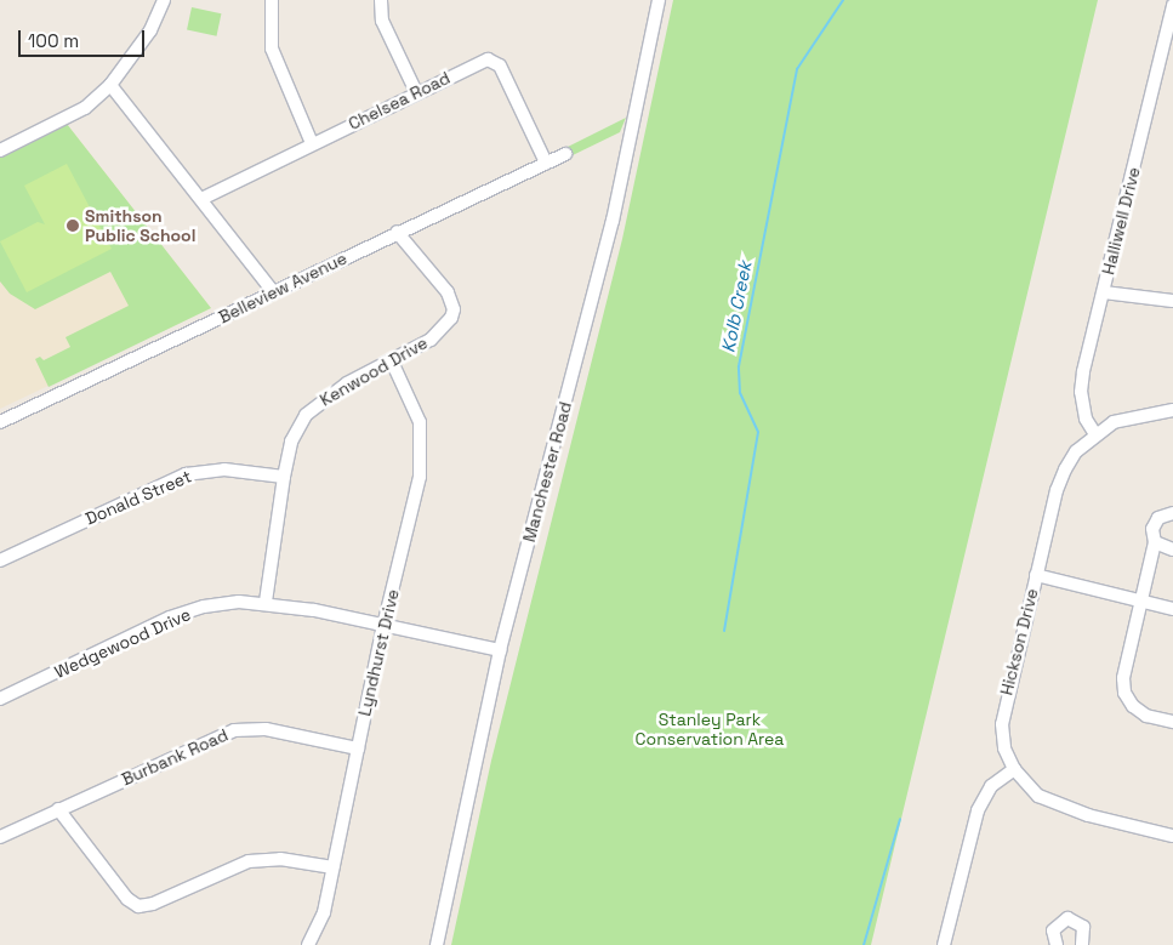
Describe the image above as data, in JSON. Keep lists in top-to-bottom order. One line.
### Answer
{"streets":{"street":["Chelsea Road","Halliwell Drive","Belleview Avenue","Kenwood Drive","Manchester Road","Donald Street","Hickson Drive","Wedgewood Drive","Lyndhurst Drive","Burbank Road"]},"crossings":[["Chelsea Road","Belleview Avenue"],["Halliwell Drive","Hickson Drive"],["Belleview Avenue","Kenwood Drive"],["Kenwood Drive","Donald Street"],["Kenwood Drive","Wedgewood Drive"],["Kenwood Drive","Lyndhurst Drive"],["Manchester Road","Wedgewood Drive"],["Wedgewood Drive","Lyndhurst Drive"],["Lyndhurst Drive","Burbank Road"]],"water":["Kolb Creek"],"parks":["Stanley Park Conservation Area"],"places":["Smithson Public School"],"scale_bar":"100 m"}
